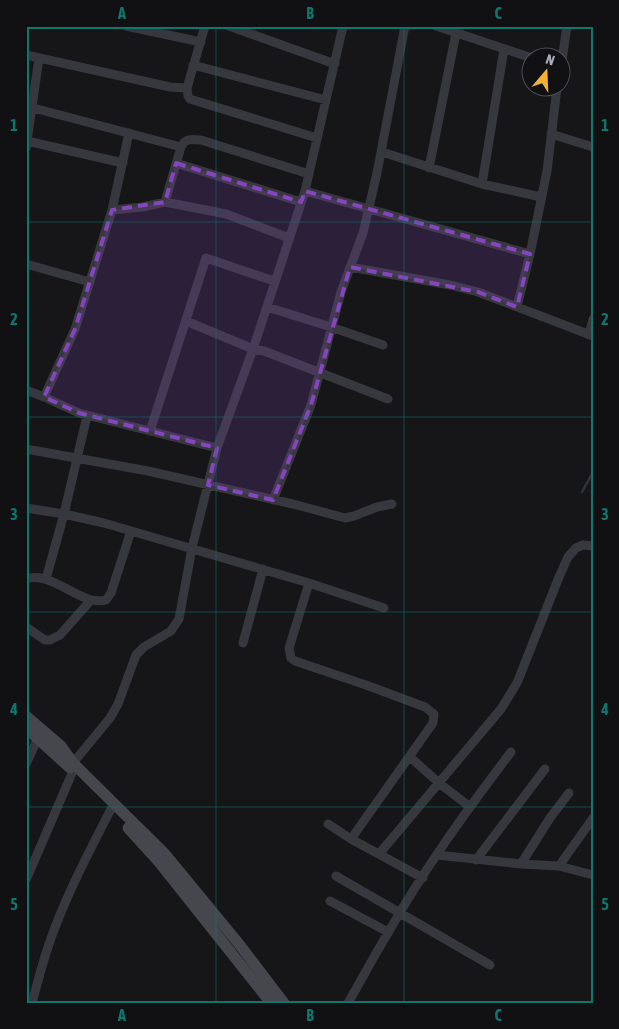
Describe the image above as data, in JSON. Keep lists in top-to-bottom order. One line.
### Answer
{"north":"top","grid":{"columns":["A","B","C"],"rows":["1","2","3","4","5"]}}
